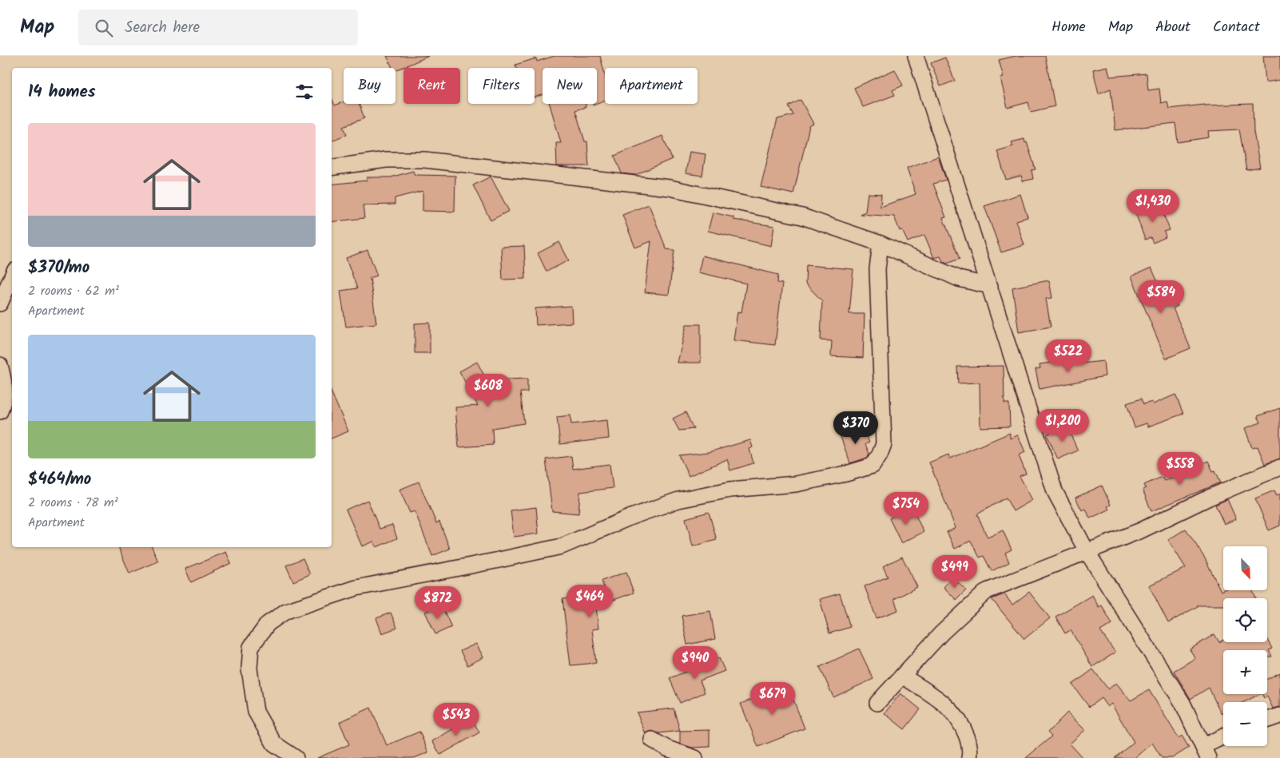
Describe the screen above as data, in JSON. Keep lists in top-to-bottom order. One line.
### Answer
{"north":"bottom right","page":{"header":"Map","search":"Search here","nav":["Home","Map","About","Contact"],"chip":["Buy","Rent","Filters","New","Apartment"],"heading":"14 homes","list":[{"name":"$370/mo","note":"2 rooms · 62 m² · Apartment"},{"name":"$464/mo","note":"2 rooms · 78 m² · Apartment"}],"price":["$1,430","$584","$522","$608","$1,200","$370","$558","$754","$499","$464","$872","$940","$679","$543"],"map_buttons":["+","−"]}}
